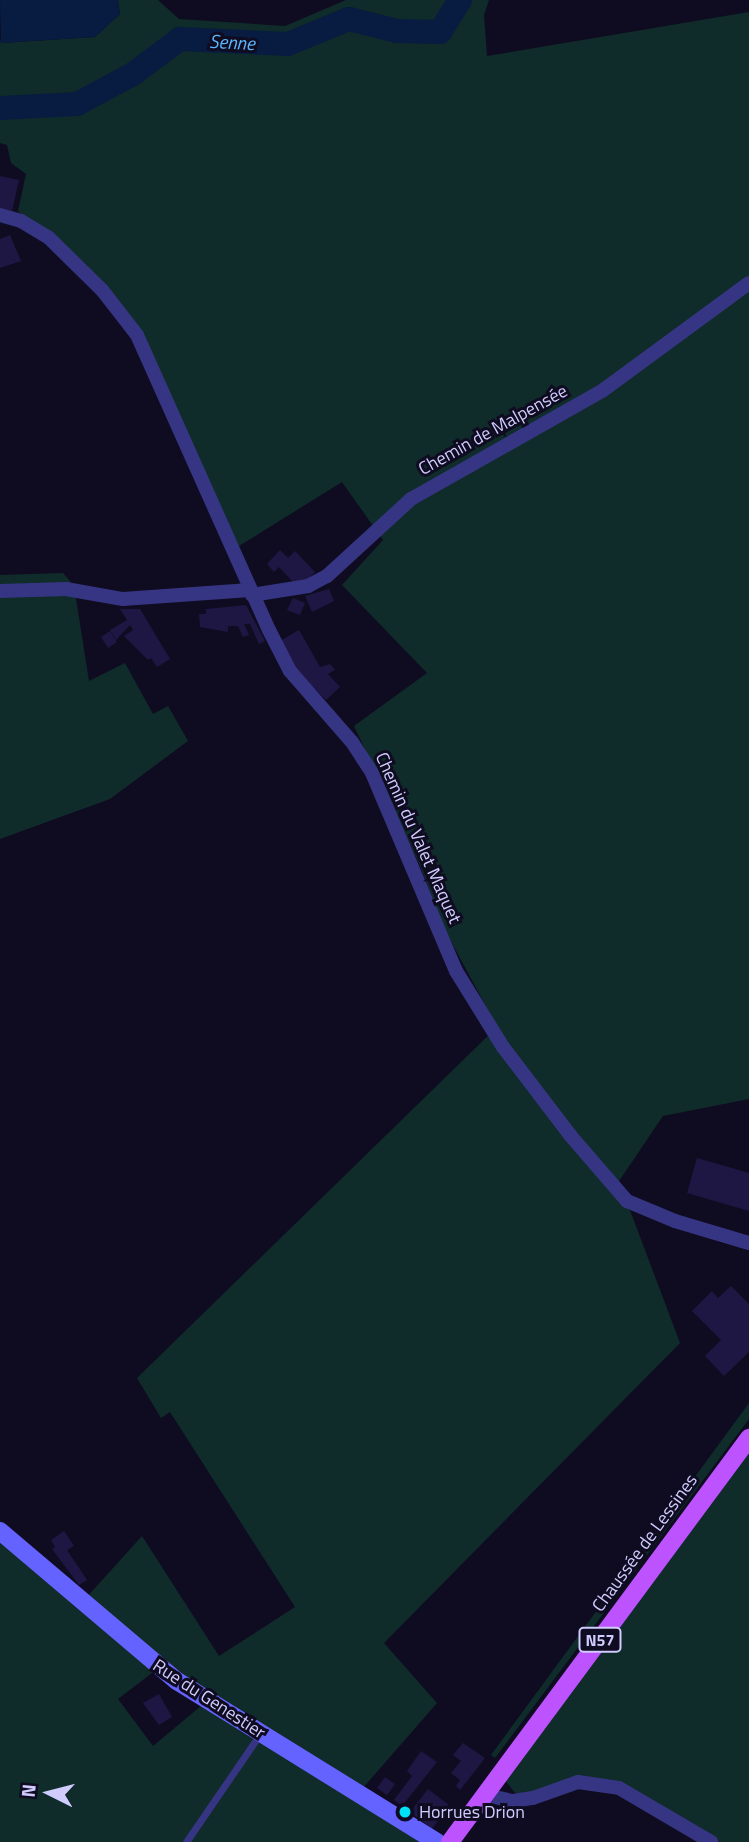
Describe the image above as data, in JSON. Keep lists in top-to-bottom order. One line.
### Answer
{"streets":{"main road":["Chaussée de Lessines","N57"],"street":["Chemin de Malpensée","Chemin du Valet Maquet","Rue du Genestier"]},"crossings":[["Chemin de Malpensée","Chemin du Valet Maquet"]],"water":["Senne"],"places":["Horrues Drion"],"north":"left"}
